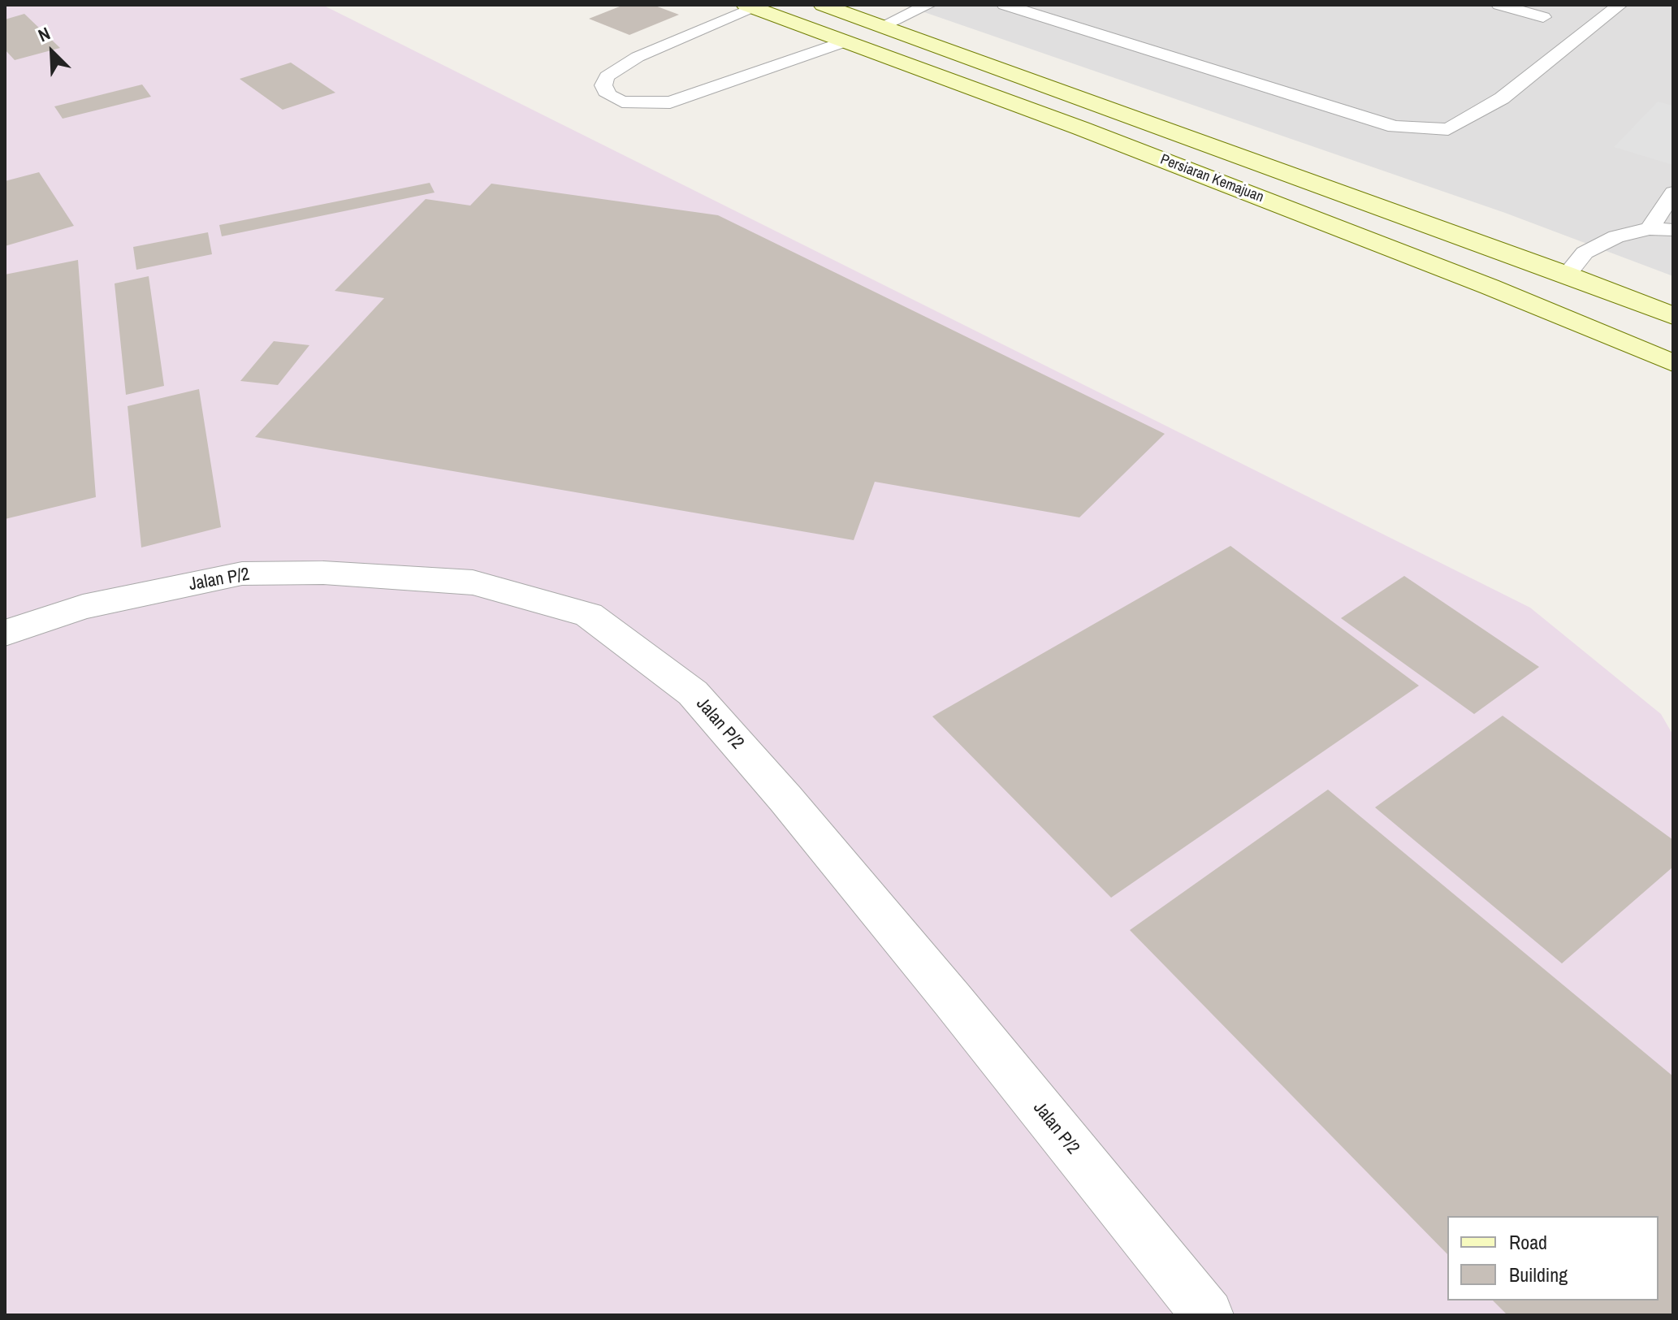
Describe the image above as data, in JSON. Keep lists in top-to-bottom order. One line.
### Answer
{"streets":{"main road":["Persiaran Kemajuan"],"street":["Jalan P/2"]},"legend":["Road","Building"],"north":"top left"}
